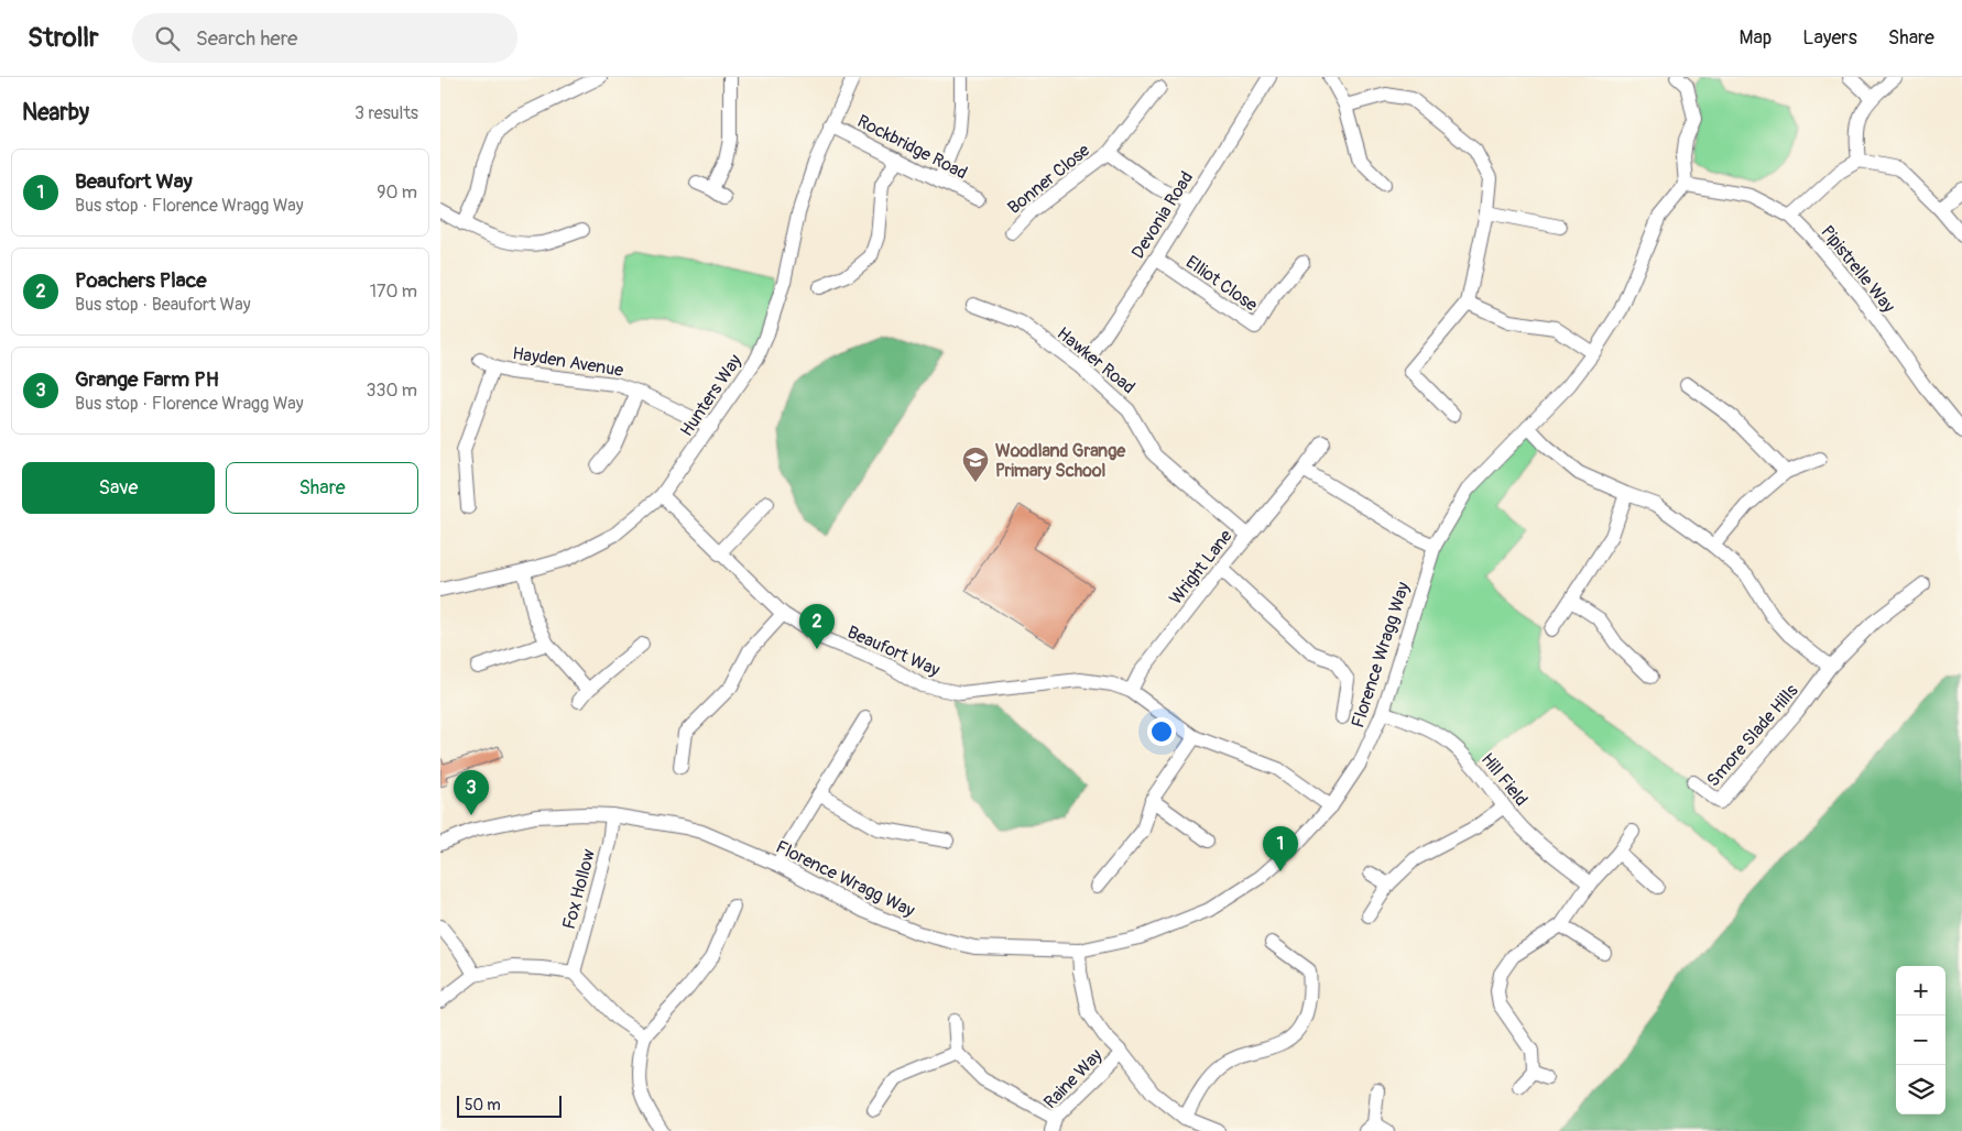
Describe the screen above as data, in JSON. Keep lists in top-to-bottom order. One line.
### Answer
{"streets":{"street":["Rockbridge Road","Bonner Close","Devonia Road","Pipistrelle Way","Elliot Close","Hawker Road","Hayden Avenue","Hunters Way","Wright Lane","Beaufort Way","Florence Wragg Way","Smore Slade Hills","Hill Field","Fox Hollow","Raine Way"]},"crossings":[["Rockbridge Road","Hunters Way"],["Bonner Close","Devonia Road"],["Devonia Road","Elliot Close"],["Devonia Road","Hawker Road"],["Pipistrelle Way","Florence Wragg Way"],["Hawker Road","Wright Lane"],["Hayden Avenue","Hunters Way"],["Hunters Way","Beaufort Way"],["Wright Lane","Beaufort Way"],["Beaufort Way","Florence Wragg Way"],["Florence Wragg Way","Hill Field"],["Florence Wragg Way","Fox Hollow"]],"places":{"school or university":["Woodland Grange Primary School"]},"scale_bar":"50 m","page":{"header":"Strollr","search":"Search here","nav":["Map","Layers","Share"],"heading":["Nearby","3 results"],"list":[{"mark":"1","name":"Beaufort Way","note":"Bus stop · Florence Wragg Way","value":"90 m"},{"mark":"2","name":"Poachers Place","note":"Bus stop · Beaufort Way","value":"170 m"},{"mark":"3","name":"Grange Farm PH","note":"Bus stop · Florence Wragg Way","value":"330 m"}],"buttons":["Save","Share"],"pins":["2","3","1"],"map_buttons":["+","−"],"scale":"50 m"}}
